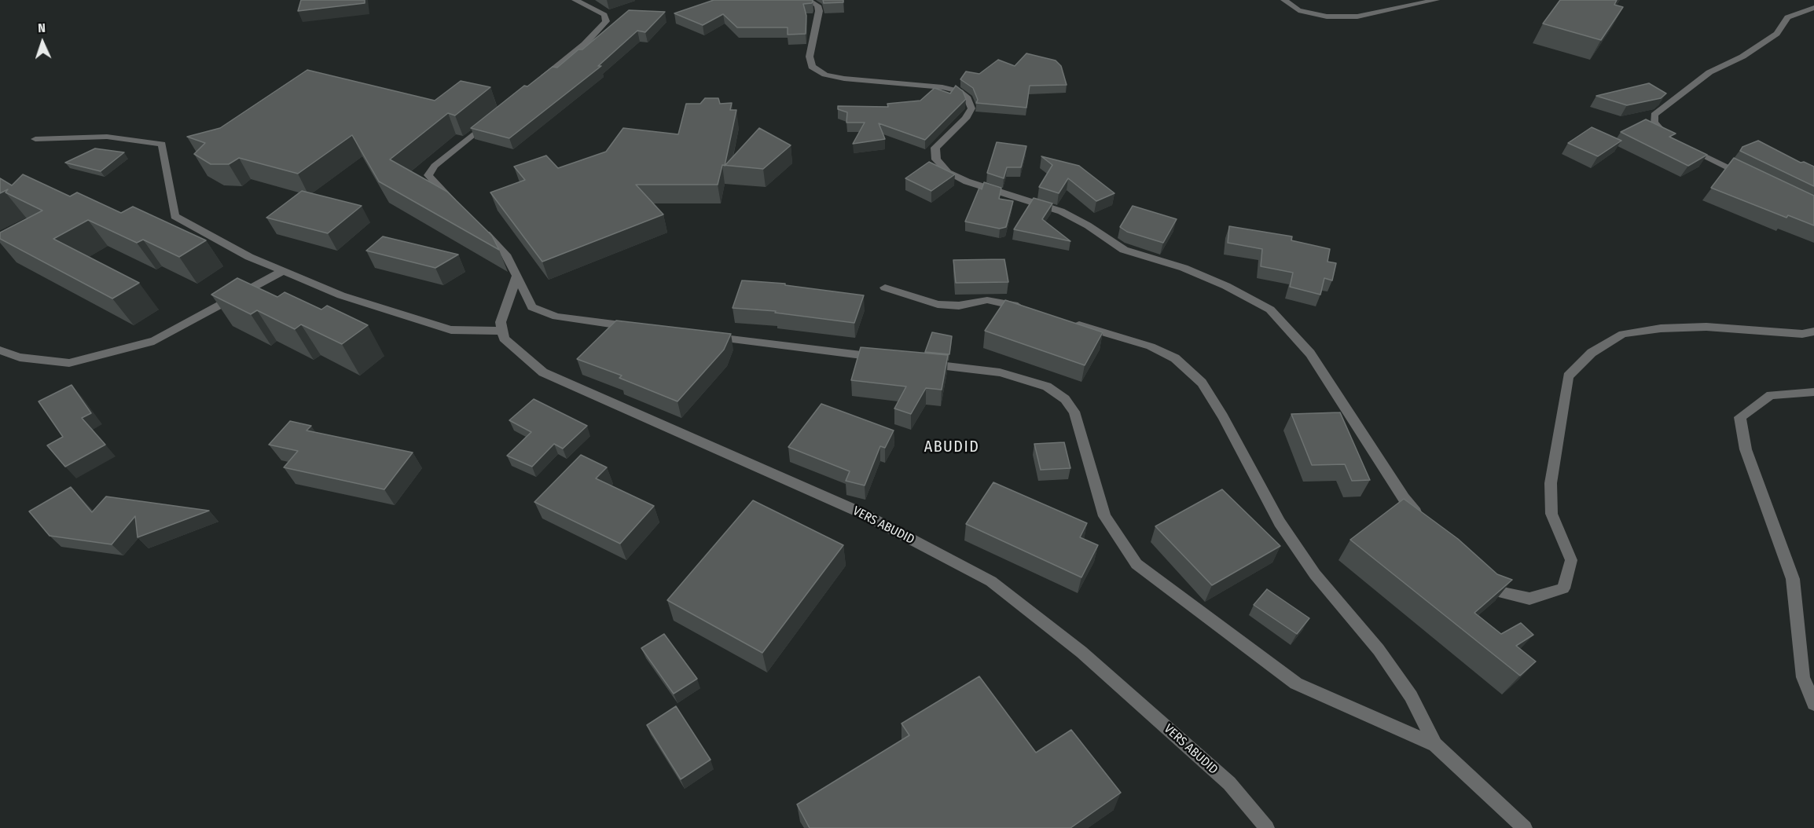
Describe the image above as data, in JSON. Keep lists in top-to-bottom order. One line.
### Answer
{"streets":{"street":["VERS ABUDID"]},"districts":["ABUDID"],"north":"top"}
